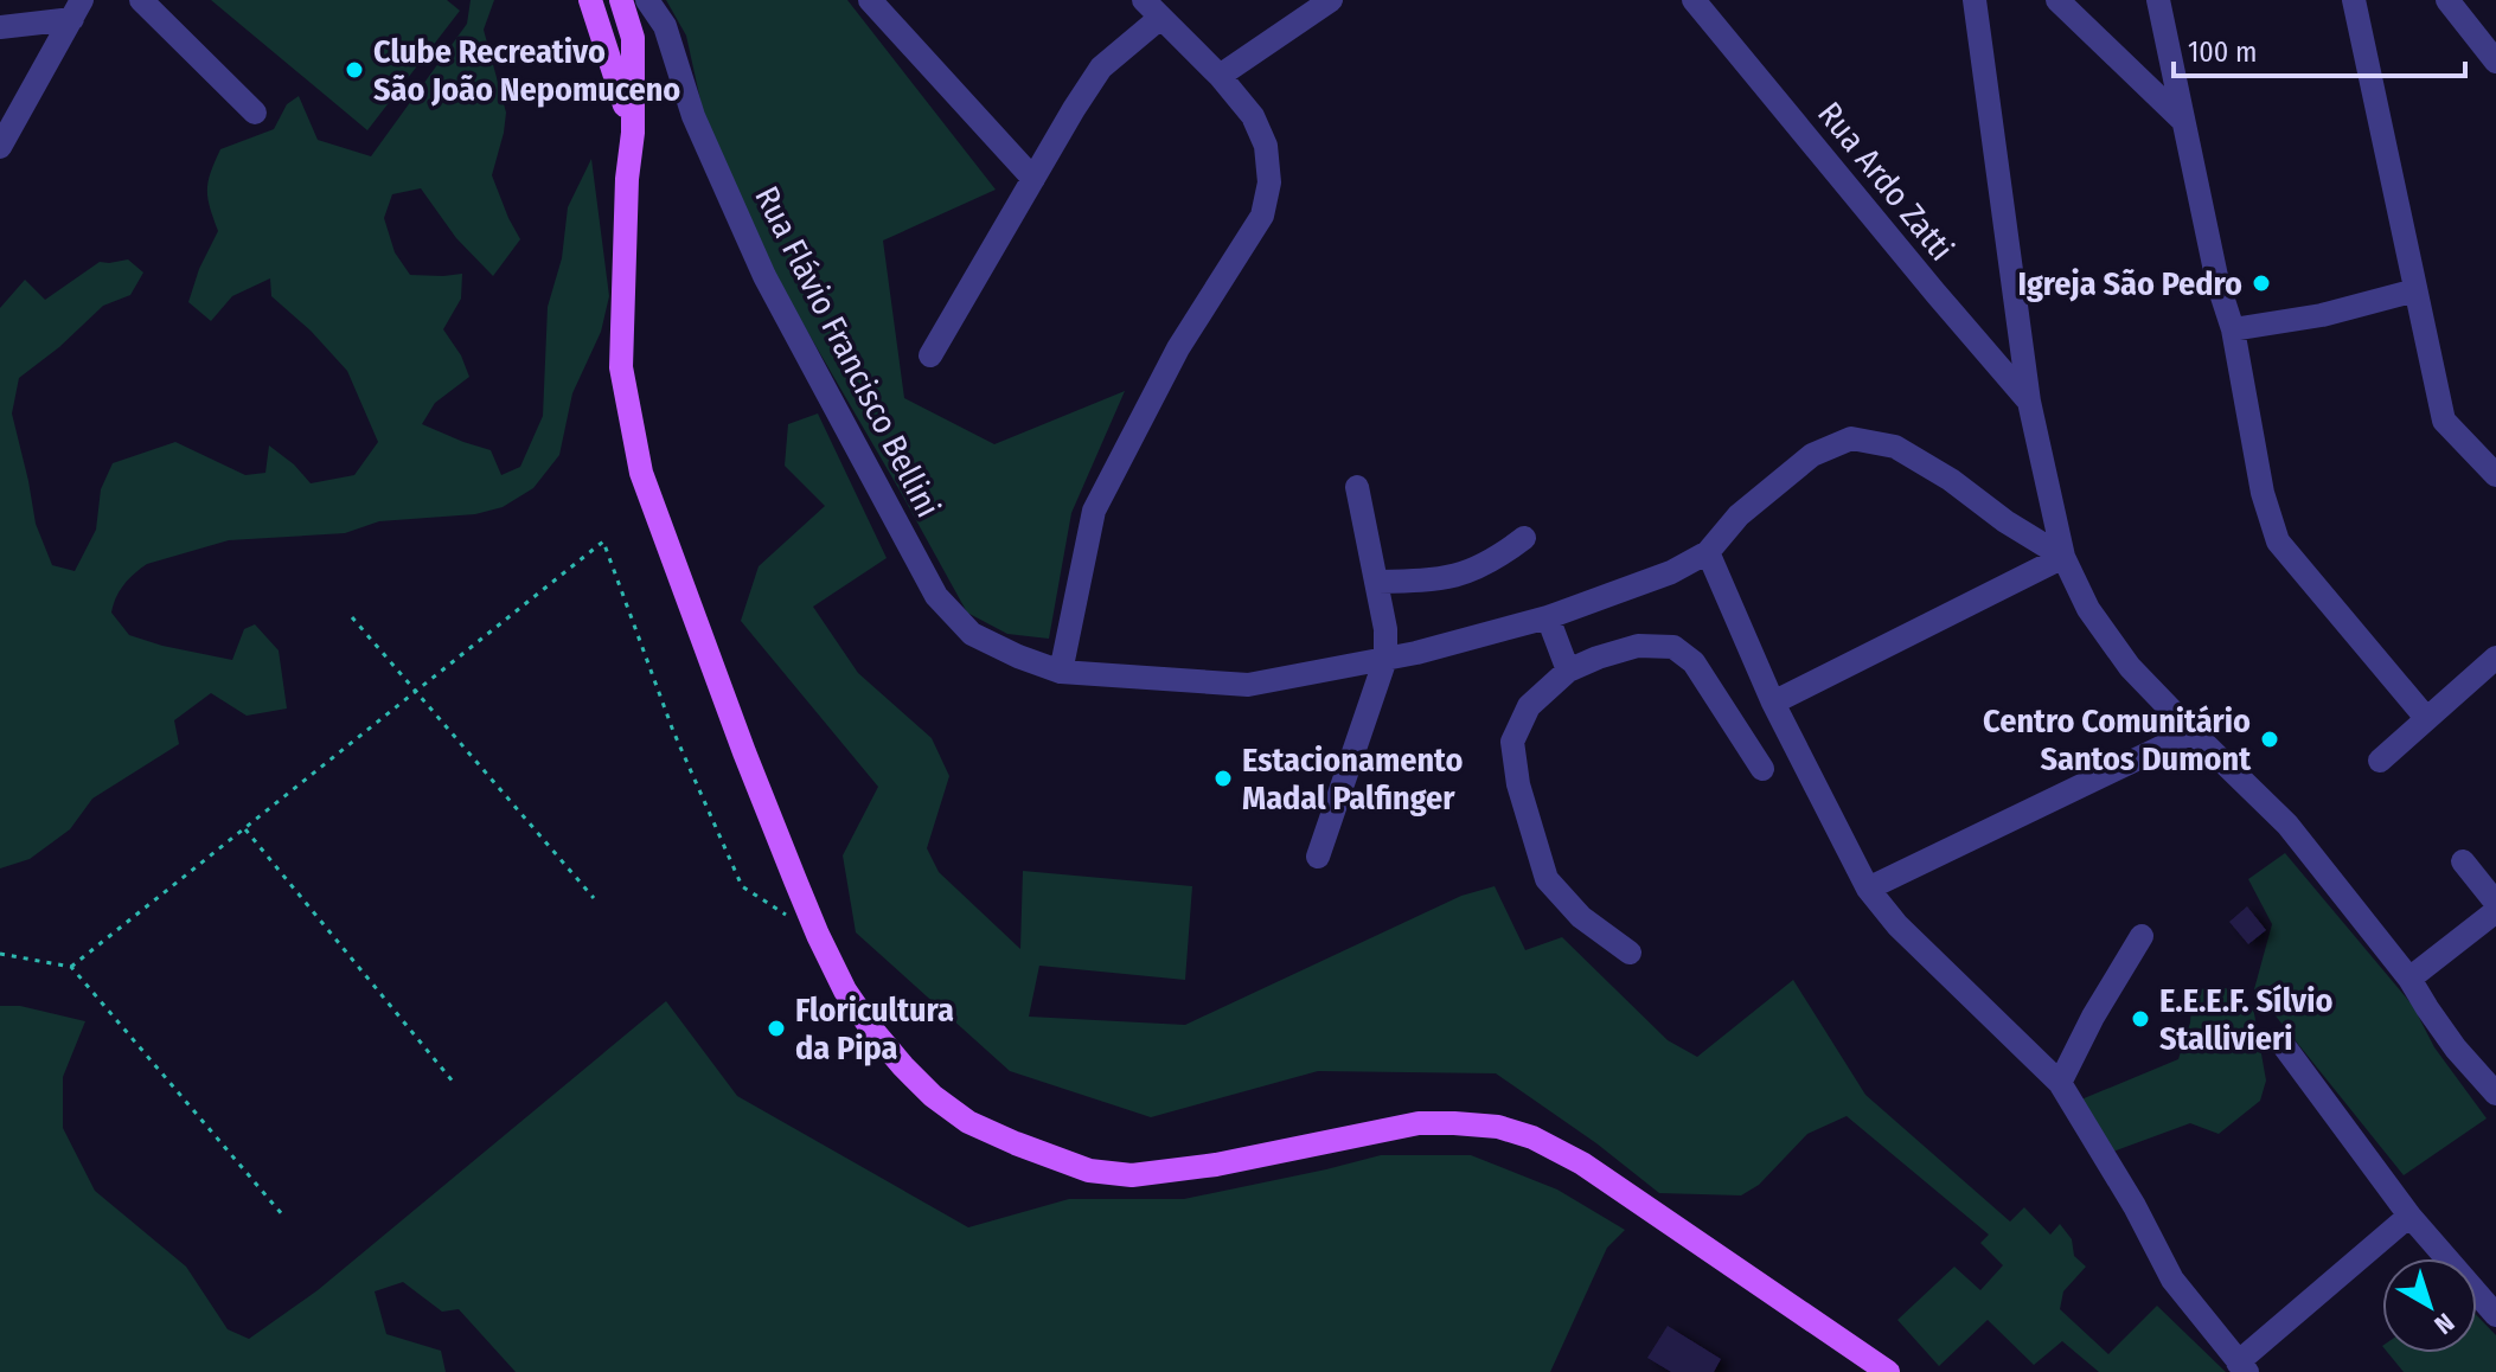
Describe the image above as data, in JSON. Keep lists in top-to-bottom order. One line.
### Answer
{"streets":{"street":["Rua Ardo Zatti","Rua Flávio Francisco Bellini"]},"places":["Clube Recreativo São João Nepomuceno","Igreja São Pedro","Centro Comunitário Santos Dumont","Estacionamento Madal Palfinger","E.E.E.F. Sílvio Stallivieri","Floricultura da Pipa"],"scale_bar":"100 m","north":"bottom right"}
